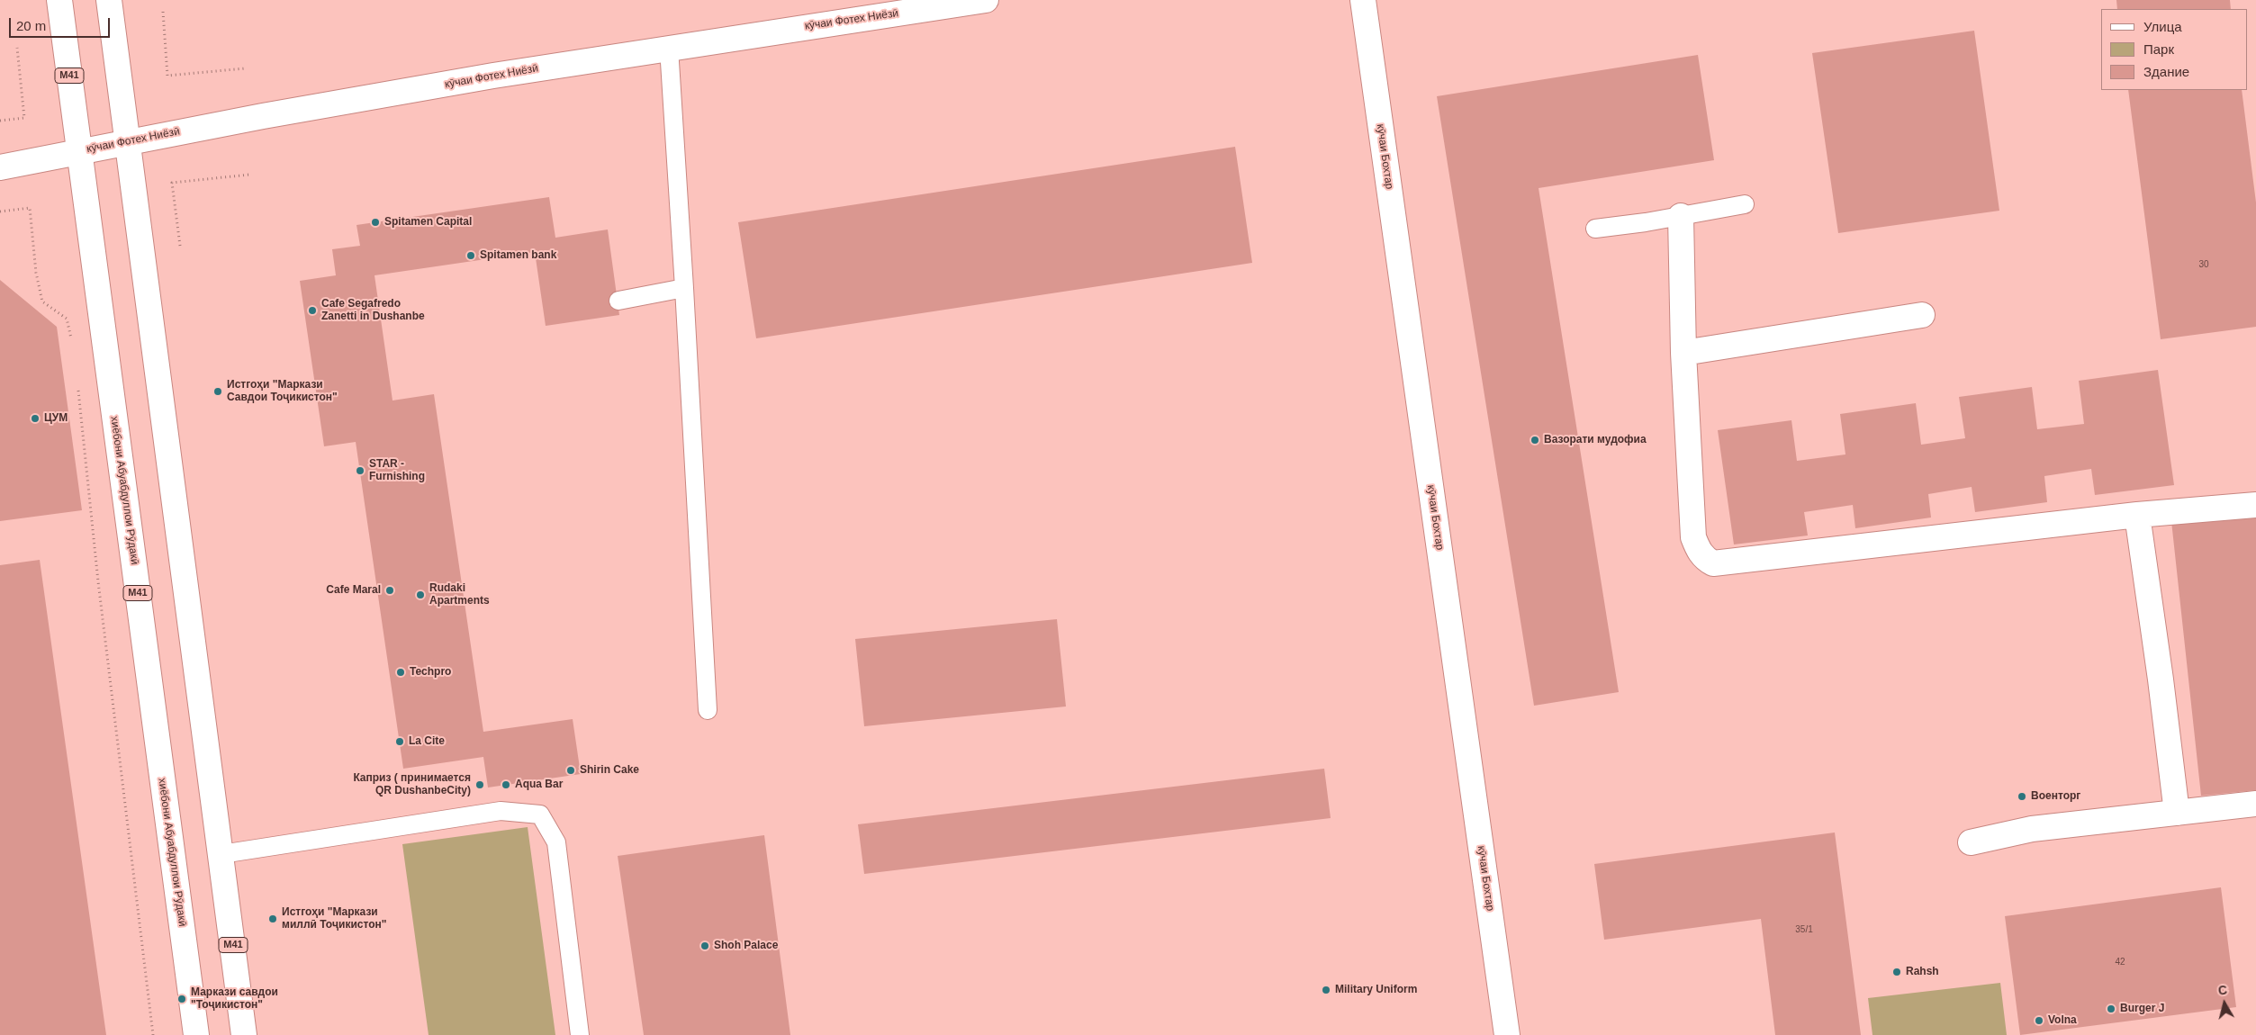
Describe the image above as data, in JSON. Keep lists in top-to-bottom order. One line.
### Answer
{"streets":{"main road":["кӯчаи Фотех Ниёзӣ","M41","кӯчаи Бохтар","хиёбони Абуабдуллои Рӯдакӣ"]},"crossings":[["кӯчаи Фотех Ниёзӣ","M41"],["кӯчаи Фотех Ниёзӣ","хиёбони Абуабдуллои Рӯдакӣ"]],"places":["Spitamen Capital","Spitamen bank","Cafe Segafredo Zanetti in Dushanbe","Истгоҳи \"Маркази Савдои Toҷикистон\"","ЦУМ","Вазорати мудофиа","STAR - Furnishing","Cafe Maral","Rudaki Apartments","Techpro","La Cite","Shirin Cake","Каприз ( принимается QR DushanbeCity)","Aqua Bar","Военторг","Истгоҳи \"Маркази миллӣ Тоҷикистон\"","Shoh Palace","Rahsh","Military Uniform","Маркази савдои \"Тоҷикистон\"","Burger J","Volna"],"house_numbers":["30","35/1","42"],"legend":["Улица","Парк","Здание"],"scale_bar":"20 m","north":"top"}
